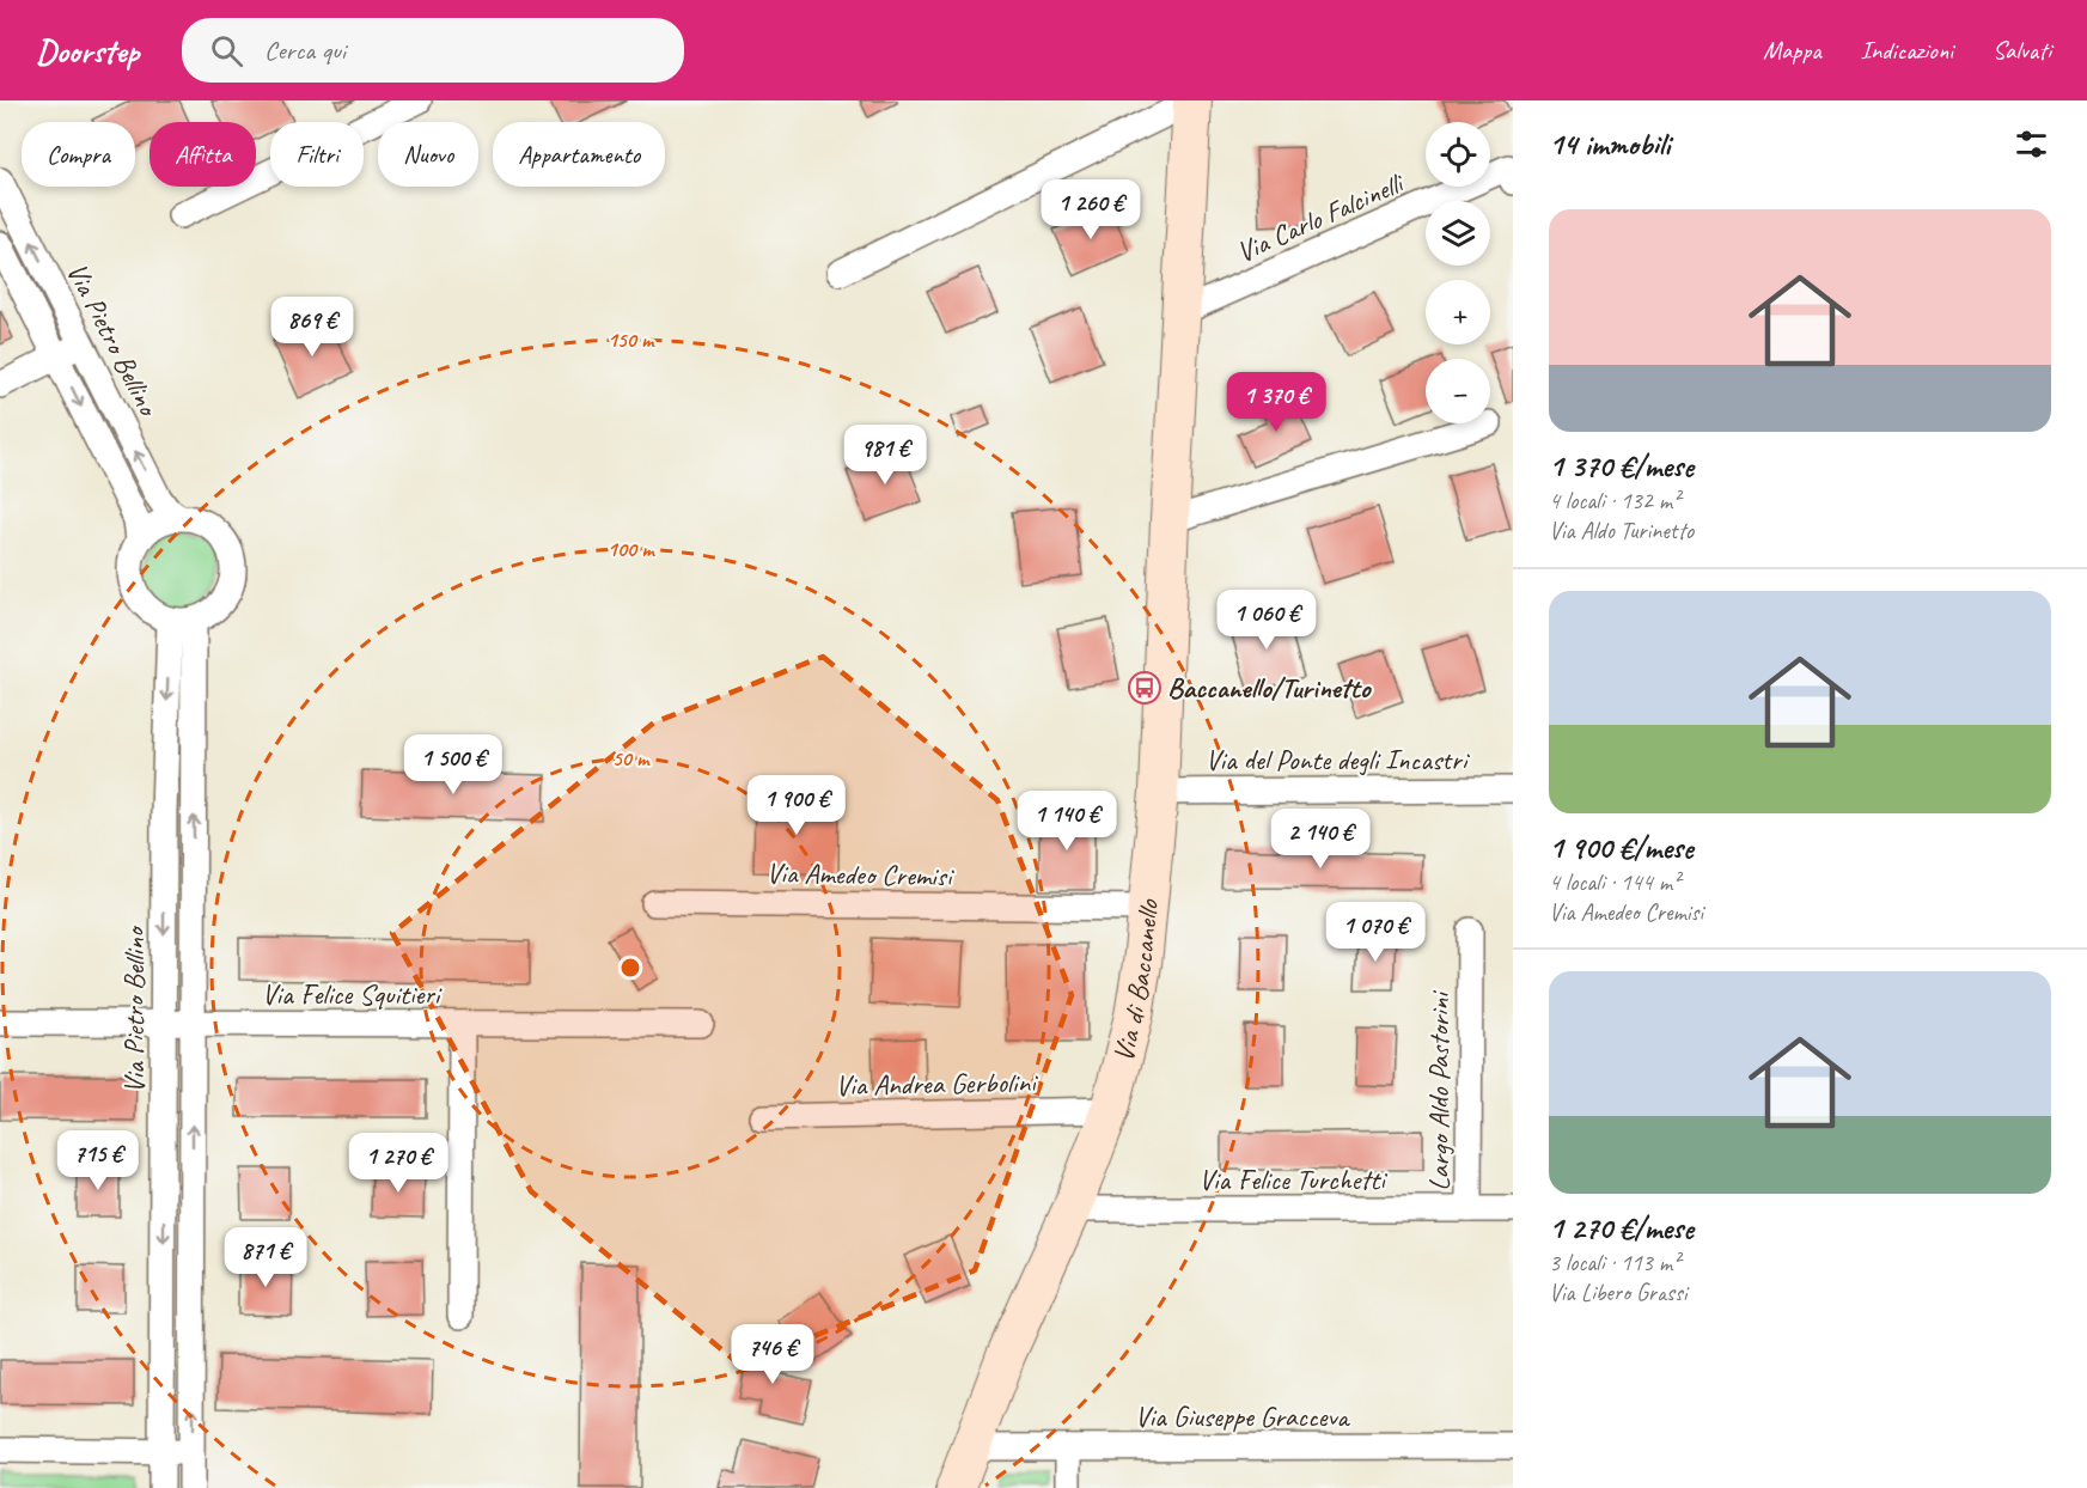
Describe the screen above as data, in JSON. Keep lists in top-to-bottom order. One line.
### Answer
{"streets":{"street":["Via Carlo Falcinelli","Via Pietro Bellino","Via del Ponte degli Incastri","Via Amedeo Cremisi","Via di Baccanello","Via Felice Squitieri","Via Andrea Gerbolini","Largo Aldo Pastorini","Via Felice Turchetti","Via Giuseppe Gracceva"]},"crossings":[["Via Carlo Falcinelli","Via di Baccanello"],["Via Pietro Bellino","Via Felice Squitieri"],["Via del Ponte degli Incastri","Via di Baccanello"],["Via Amedeo Cremisi","Via di Baccanello"],["Via di Baccanello","Via Andrea Gerbolini"],["Via di Baccanello","Via Felice Turchetti"],["Via di Baccanello","Via Giuseppe Gracceva"],["Largo Aldo Pastorini","Via Felice Turchetti"]],"places":{"bus stop":["Baccanello/Turinetto"]},"page":{"header":"Doorstep","search":"Cerca qui","nav":["Mappa","Indicazioni","Salvati"],"heading":"14 immobili","map_buttons":["+","−"],"chip":["Compra","Affitta","Filtri","Nuovo","Appartamento"],"price":["1 260 €","869 €","1 370 €","981 €","1 060 €","1 500 €","1 900 €","1 140 €","2 140 €","1 070 €","715 €","1 270 €","871 €","746 €"],"list":[{"name":"1 370 €/mese","note":"4 locali · 132 m² · Via Aldo Turinetto"},{"name":"1 900 €/mese","note":"4 locali · 144 m² · Via Amedeo Cremisi"},{"name":"1 270 €/mese","note":"3 locali · 113 m² · Via Libero Grassi"}]},"rings":["150 m","100 m","50 m"]}
